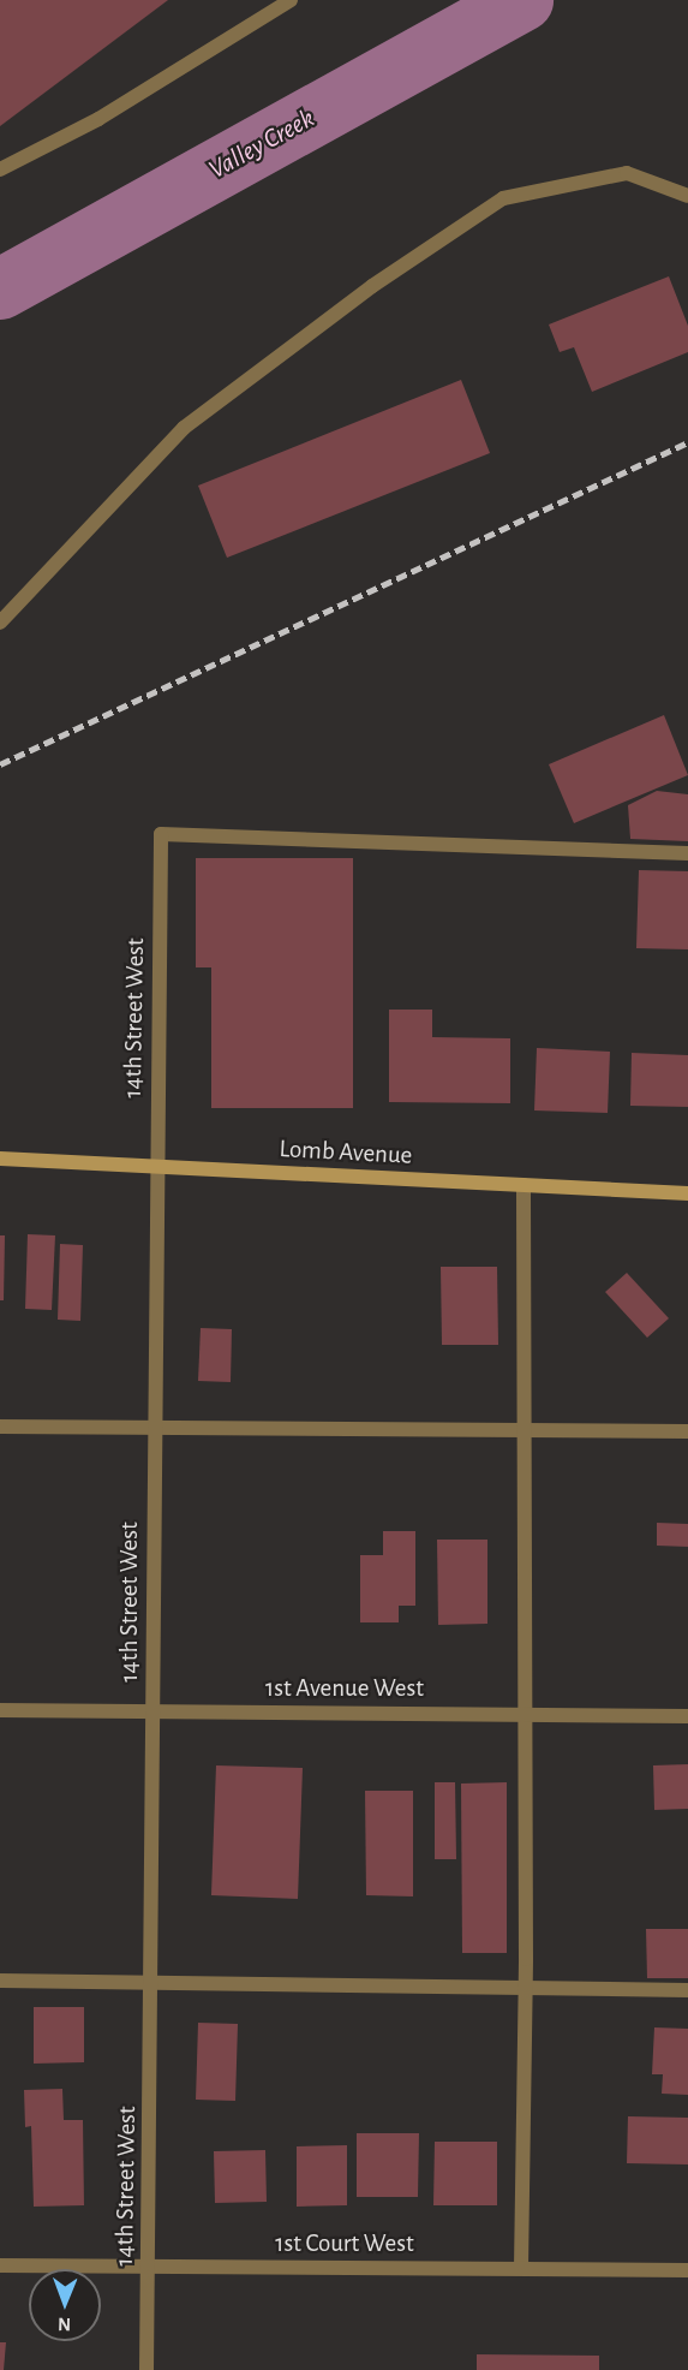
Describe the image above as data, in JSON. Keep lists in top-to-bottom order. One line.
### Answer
{"streets":{"main road":["Lomb Avenue"],"street":["14th Street West","1st Avenue West","1st Court West"]},"crossings":[["14th Street West","Lomb Avenue"],["14th Street West","1st Avenue West"],["14th Street West","1st Court West"]],"water":["Valley Creek"],"north":"bottom"}
